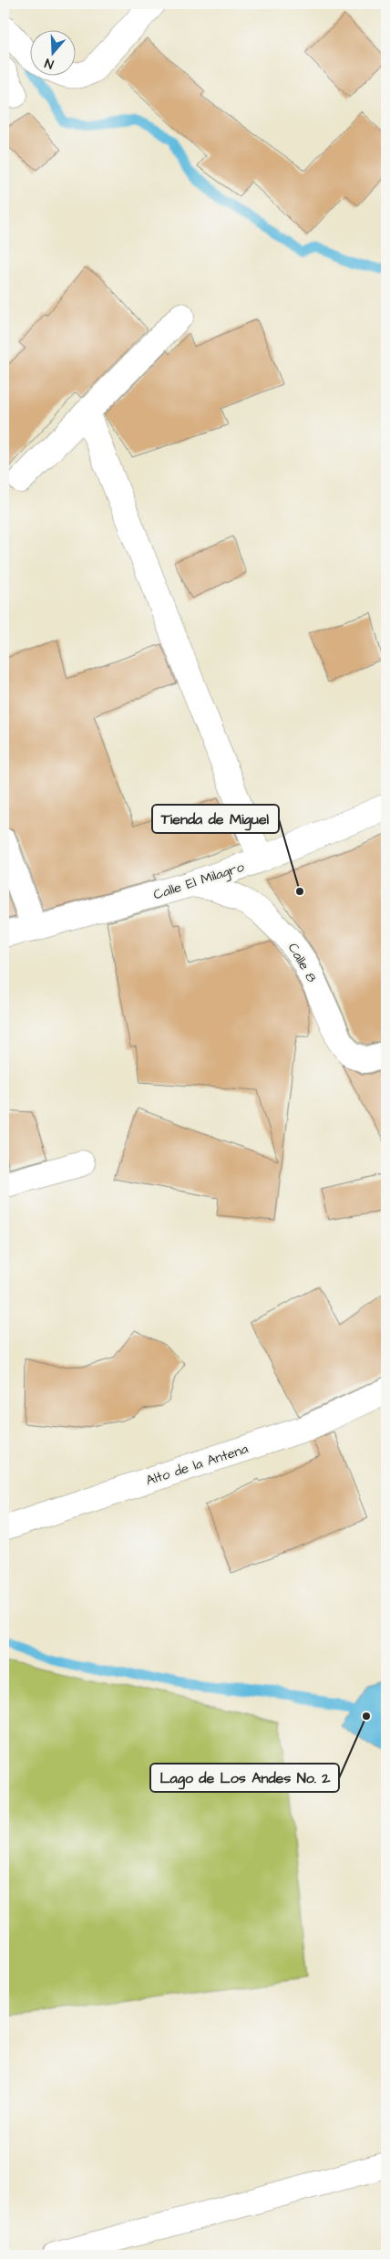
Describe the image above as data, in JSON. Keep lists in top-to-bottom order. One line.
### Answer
{"streets":{"street":["Calle El Milagro","Calle 8","Alto de la Antena"]},"crossings":[["Calle El Milagro","Calle 8"]],"places":["Tienda de Miguel","Lago de Los Andes No. 2"],"north":"bottom"}
